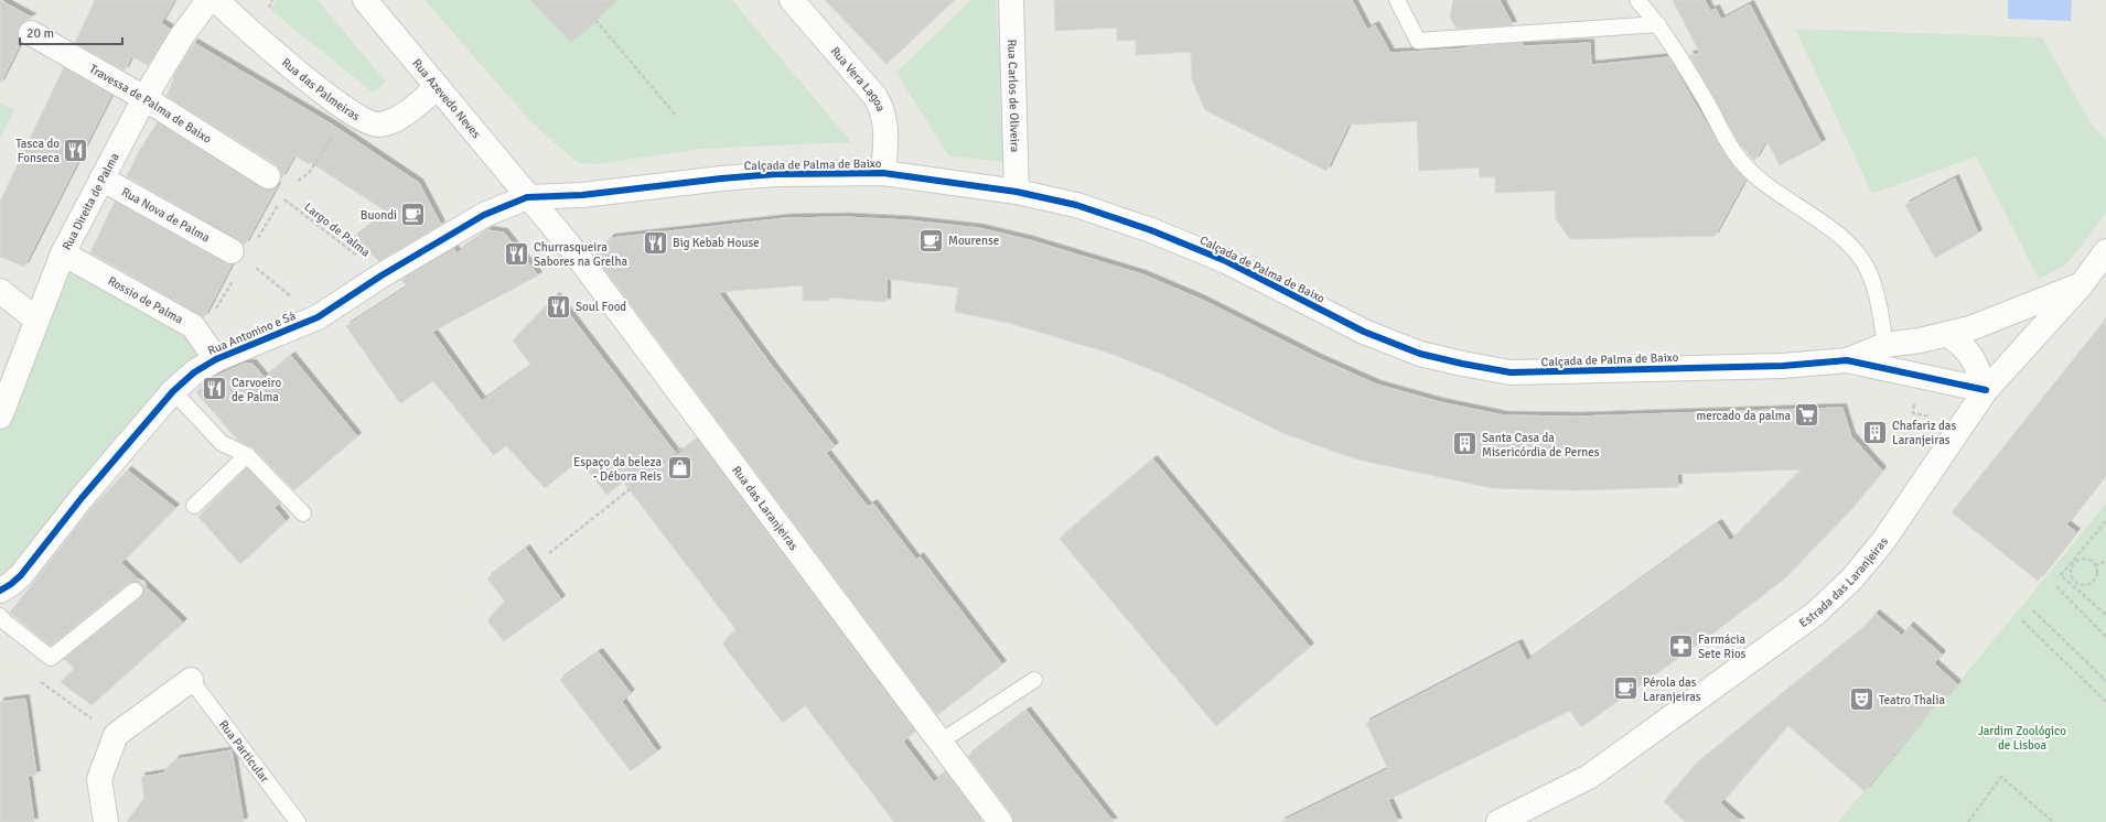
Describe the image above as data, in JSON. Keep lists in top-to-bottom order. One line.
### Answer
{"streets":{"street":["Rua Vera Lagoa","Rua das Palmeiras","Rua Carlos de Oliveira","Rua Azevedo Neves","Travessa de Palma de Baixo","Calçada de Palma de Baixo","Rua Direita de Palma","Rua Nova de Palma","Rossio de Palma","Rua Antonino e Sá","Rua das Laranjeiras","Estrada das Laranjeiras"],"lane":["Rua Particular"],"path":["Largo de Palma"]},"crossings":[["Rua Vera Lagoa","Calçada de Palma de Baixo"],["Rua das Palmeiras","Rua Azevedo Neves"],["Rua Carlos de Oliveira","Calçada de Palma de Baixo"],["Rua Azevedo Neves","Calçada de Palma de Baixo"],["Rua Azevedo Neves","Rua Antonino e Sá"],["Rua Azevedo Neves","Rua das Laranjeiras"],["Travessa de Palma de Baixo","Rua Direita de Palma"],["Calçada de Palma de Baixo","Rua Antonino e Sá"],["Calçada de Palma de Baixo","Rua das Laranjeiras"],["Calçada de Palma de Baixo","Estrada das Laranjeiras"],["Rua Direita de Palma","Rua Nova de Palma"],["Rua Direita de Palma","Rossio de Palma"],["Largo de Palma","Rua Antonino e Sá"],["Rossio de Palma","Rua Antonino e Sá"],["Rua Antonino e Sá","Rua das Laranjeiras"]],"parks":["Jardim Zoológico de Lisboa"],"places":{"restaurant":["Tasca do Fonseca","Big Kebab House","Churrasqueira Sabores na Grelha","Soul Food","Carvoeiro de Palma"],"cafe":["Buondi","Mourense","Pérola das Laranjeiras"],"supermarket":["mercado da palma"],"building":["Chafariz das Laranjeiras","Santa Casa da Misericórdia de Pernes"],"shop":["Espaço da beleza - Débora Reis"],"pharmacy":["Farmácia Sete Rios"],"theatre":["Teatro Thalia"]},"scale_bar":"20 m"}
